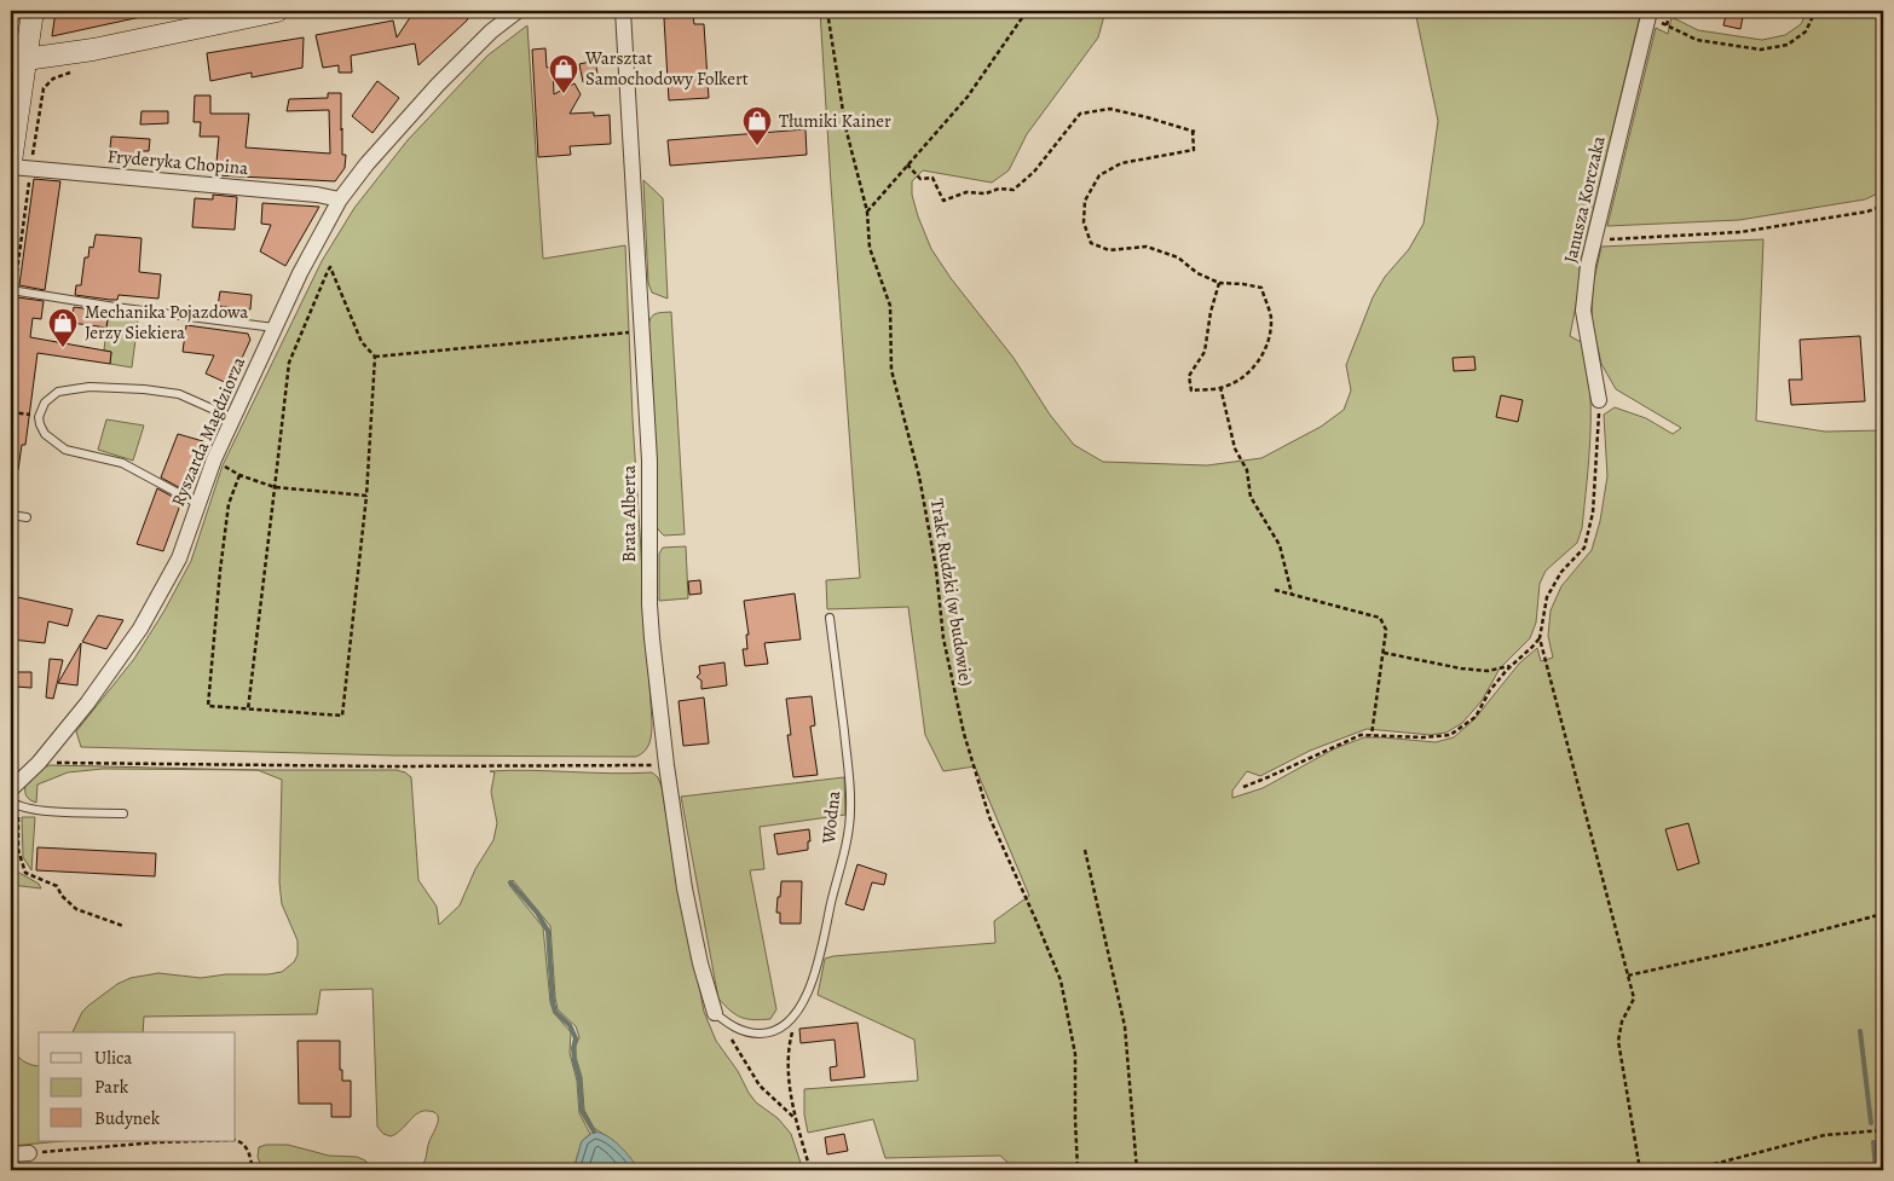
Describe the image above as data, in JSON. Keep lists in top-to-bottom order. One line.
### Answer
{"streets":{"street":["Fryderyka Chopina","Janusza Korczaka","Ryszarda Magdziorza","Brata Alberta"],"lane":["Wodna"],"path":["Trakt Rudzki (w budowie)"]},"crossings":[["Fryderyka Chopina","Ryszarda Magdziorza"],["Brata Alberta","Wodna"]],"places":{"shop":["Warsztat Samochodowy Folkert","Tłumiki Kainer","Mechanika Pojazdowa Jerzy Siekiera"]},"legend":["Ulica","Park","Budynek"]}
